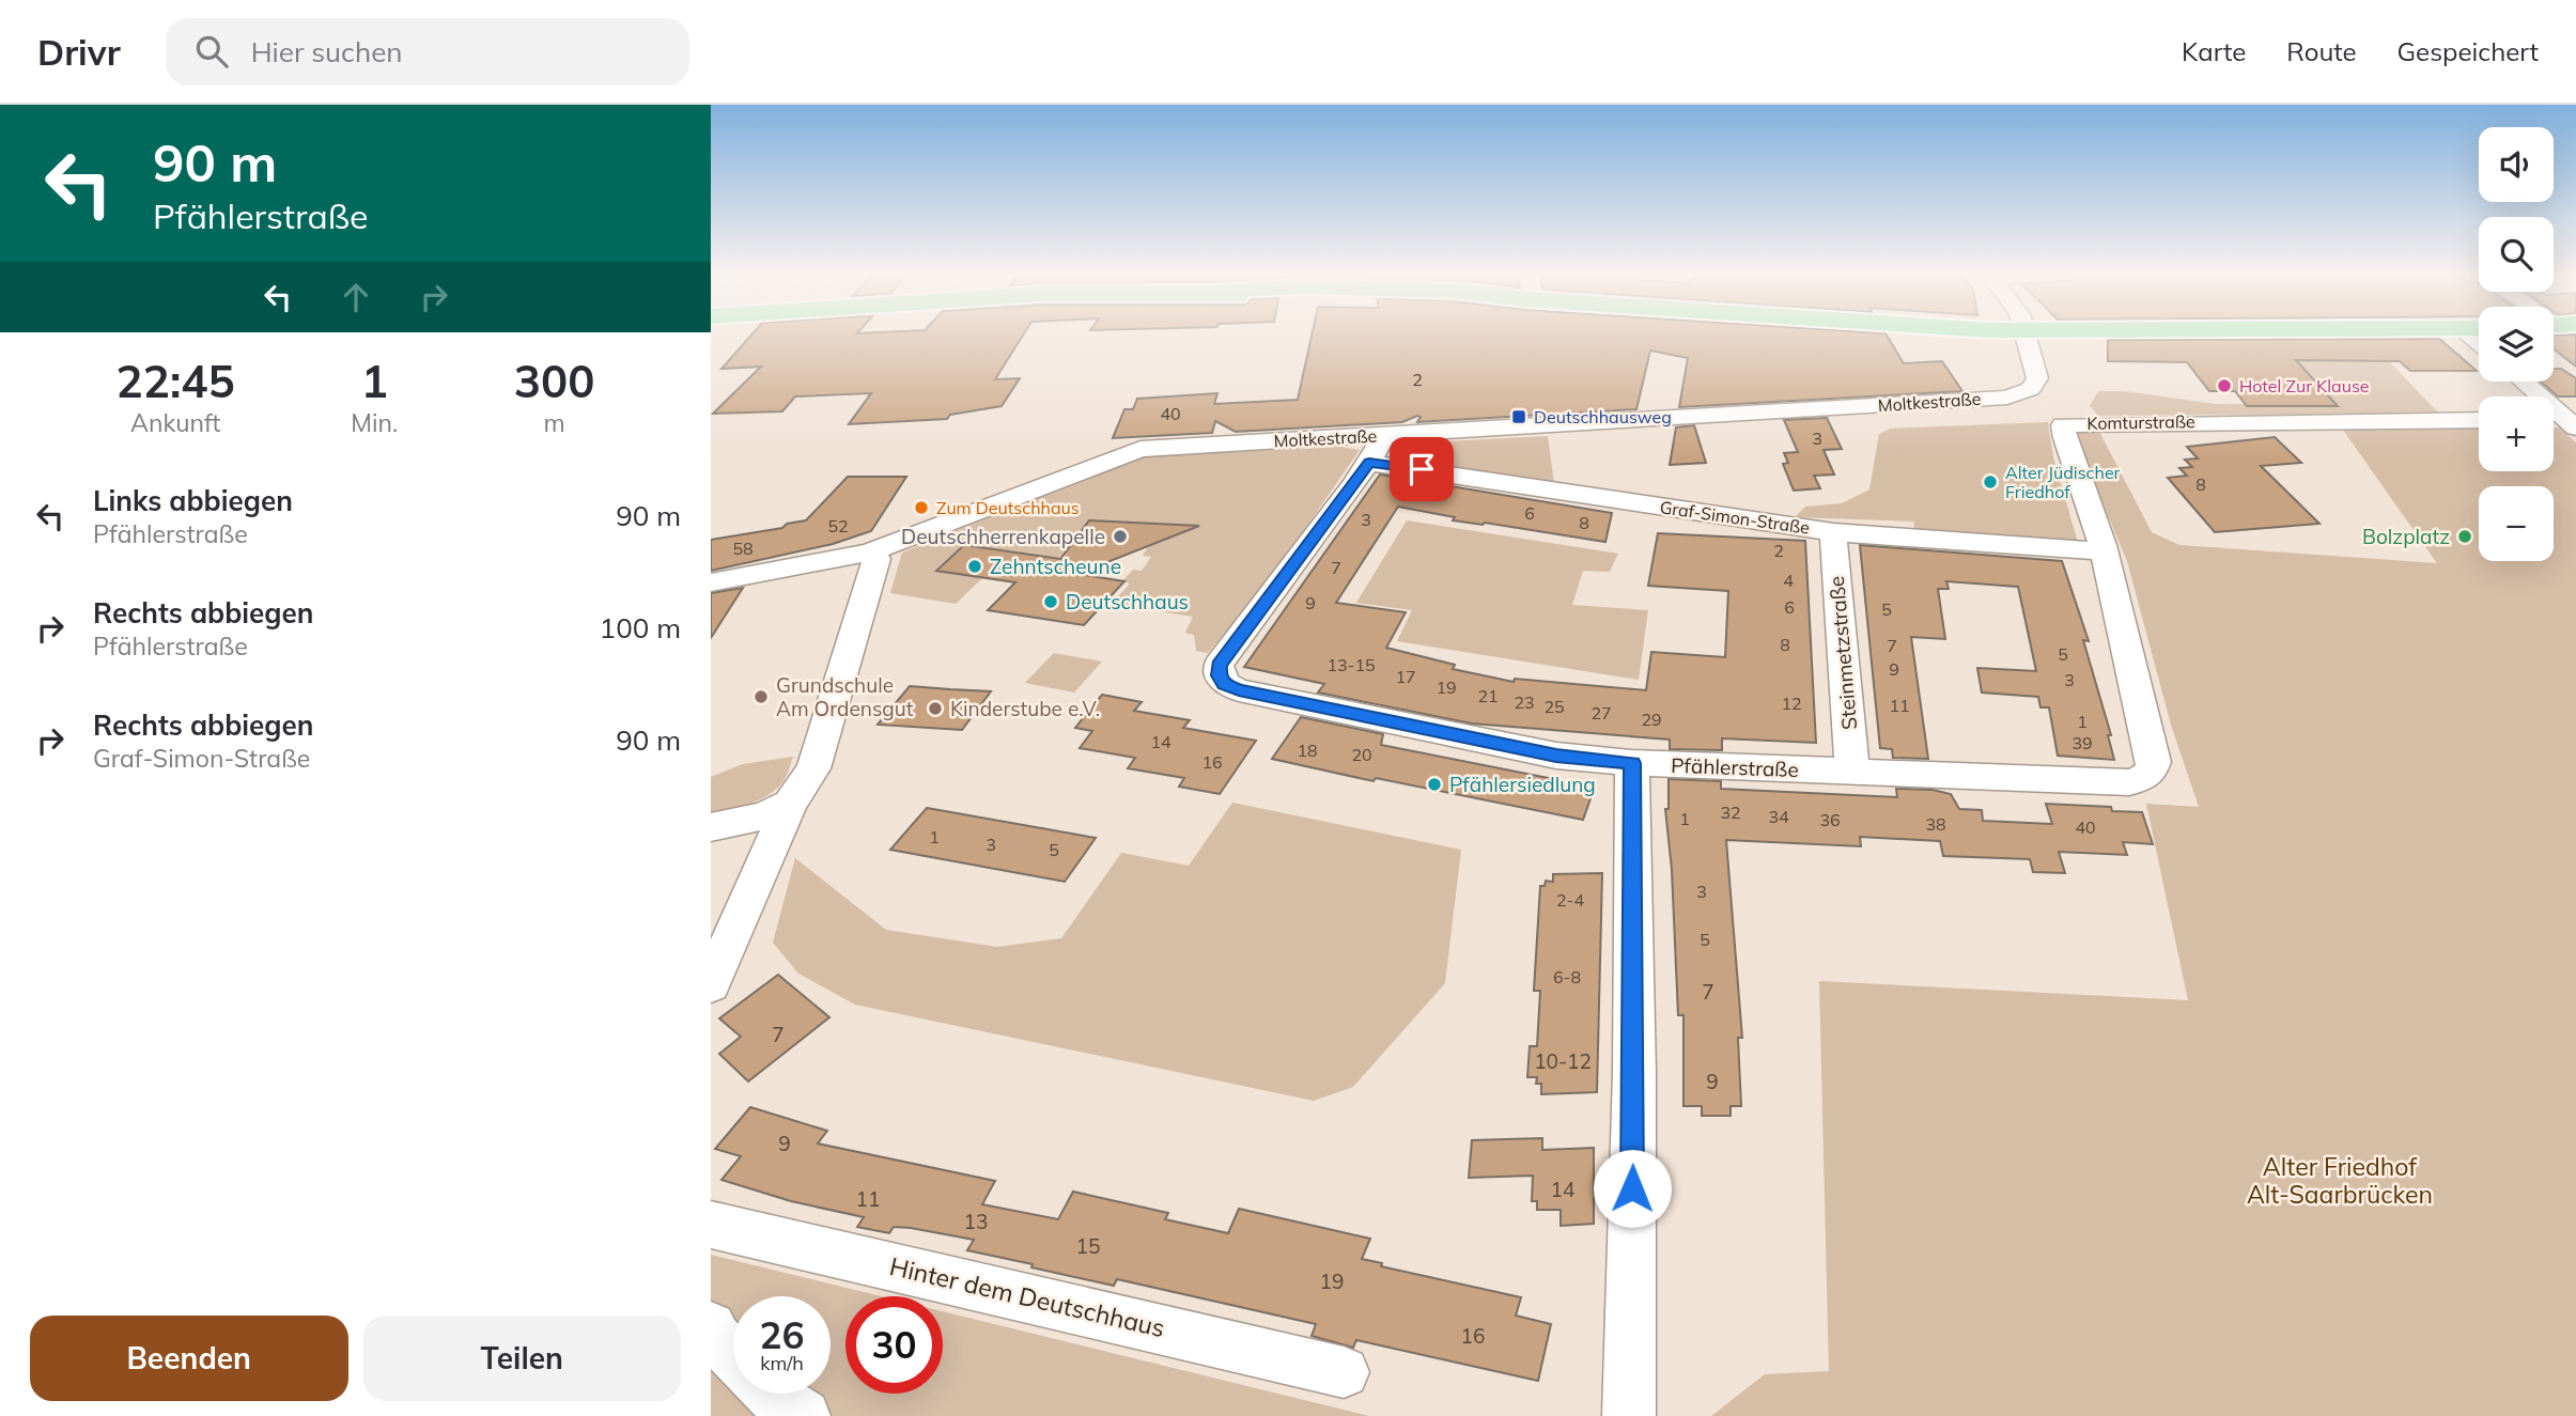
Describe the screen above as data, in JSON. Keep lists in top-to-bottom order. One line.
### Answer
{"streets":{"street":["Moltkestraße","Komturstraße","Graf-Simon-Straße","Steinmetzstraße","Pfählerstraße","Hinter dem Deutschhaus"]},"crossings":[["Moltkestraße","Graf-Simon-Straße"],["Moltkestraße","Pfählerstraße"],["Komturstraße","Graf-Simon-Straße"],["Komturstraße","Pfählerstraße"],["Graf-Simon-Straße","Steinmetzstraße"],["Graf-Simon-Straße","Pfählerstraße"],["Steinmetzstraße","Pfählerstraße"]],"parks":["Alter Friedhof Alt-Saarbrücken"],"places":{"other":["Hotel Zur Klause","Alter Jüdischer Friedhof","Zum Deutschhaus","Deutschherrenkapelle","Bolzplatz","Zehntscheune","Deutschhaus","Grundschule Am Ordensgut","Kinderstube e.V.","Pfählersiedlung"],"transit":["Deutschhausweg"]},"house_numbers":["2","40","3","8","6","3","8","52","58","2","7","4","9","6","5","8","7","5","13-15","9","17","3","19","21","23","12","11","25","27","29","1","14","39","18","20","16","32","34","1","36","38","40","1","3","5","3","2-4","5","6-8","7","7","10-12","9","9","14","11","13","15","19","16"],"page":{"header":"Drivr","search":"Hier suchen","nav":["Karte","Route","Gespeichert"],"turn":["90 m","Pfählerstraße"],"map_buttons":["+","−"],"eta":["22:45","Ankunft","1","Min.","300","m"],"list":[{"name":"Links abbiegen","note":"Pfählerstraße","value":"90 m"},{"name":"Rechts abbiegen","note":"Pfählerstraße","value":"100 m"},{"name":"Rechts abbiegen","note":"Graf-Simon-Straße","value":"90 m"}],"speed":"26 km/h","limit":"30","buttons":["Beenden","Teilen"]}}
